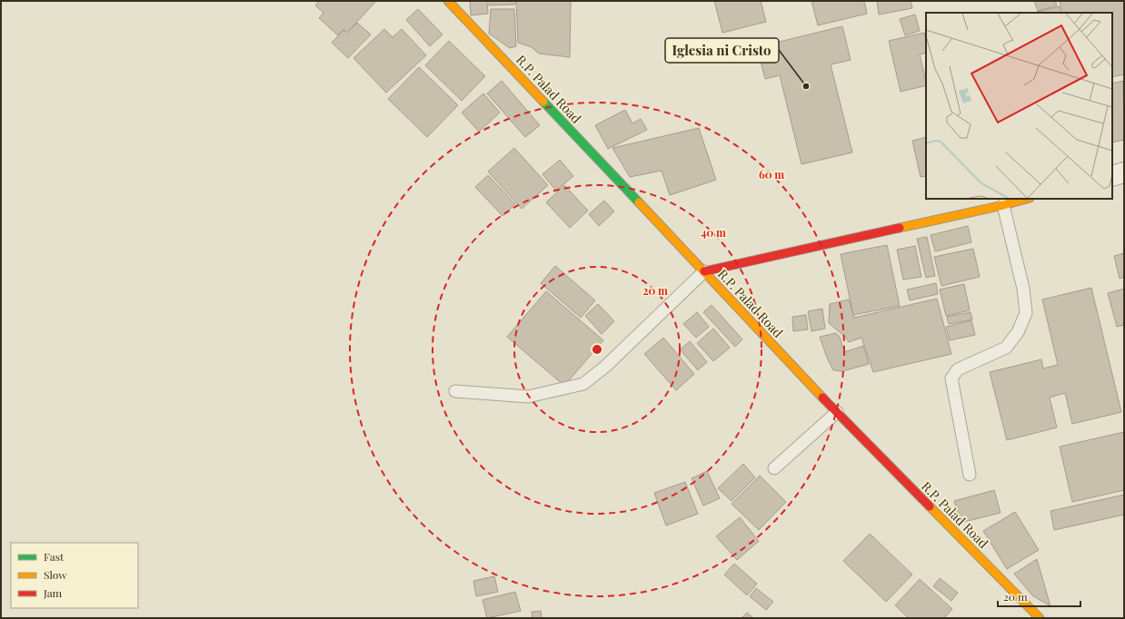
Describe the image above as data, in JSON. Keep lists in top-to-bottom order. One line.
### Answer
{"streets":{"street":["R.P. Palad Road"]},"places":["Iglesia ni Cristo"],"legend":["Fast","Slow","Jam"],"scale_bar":"20 m","rings":["60 m","40 m","20 m"]}
